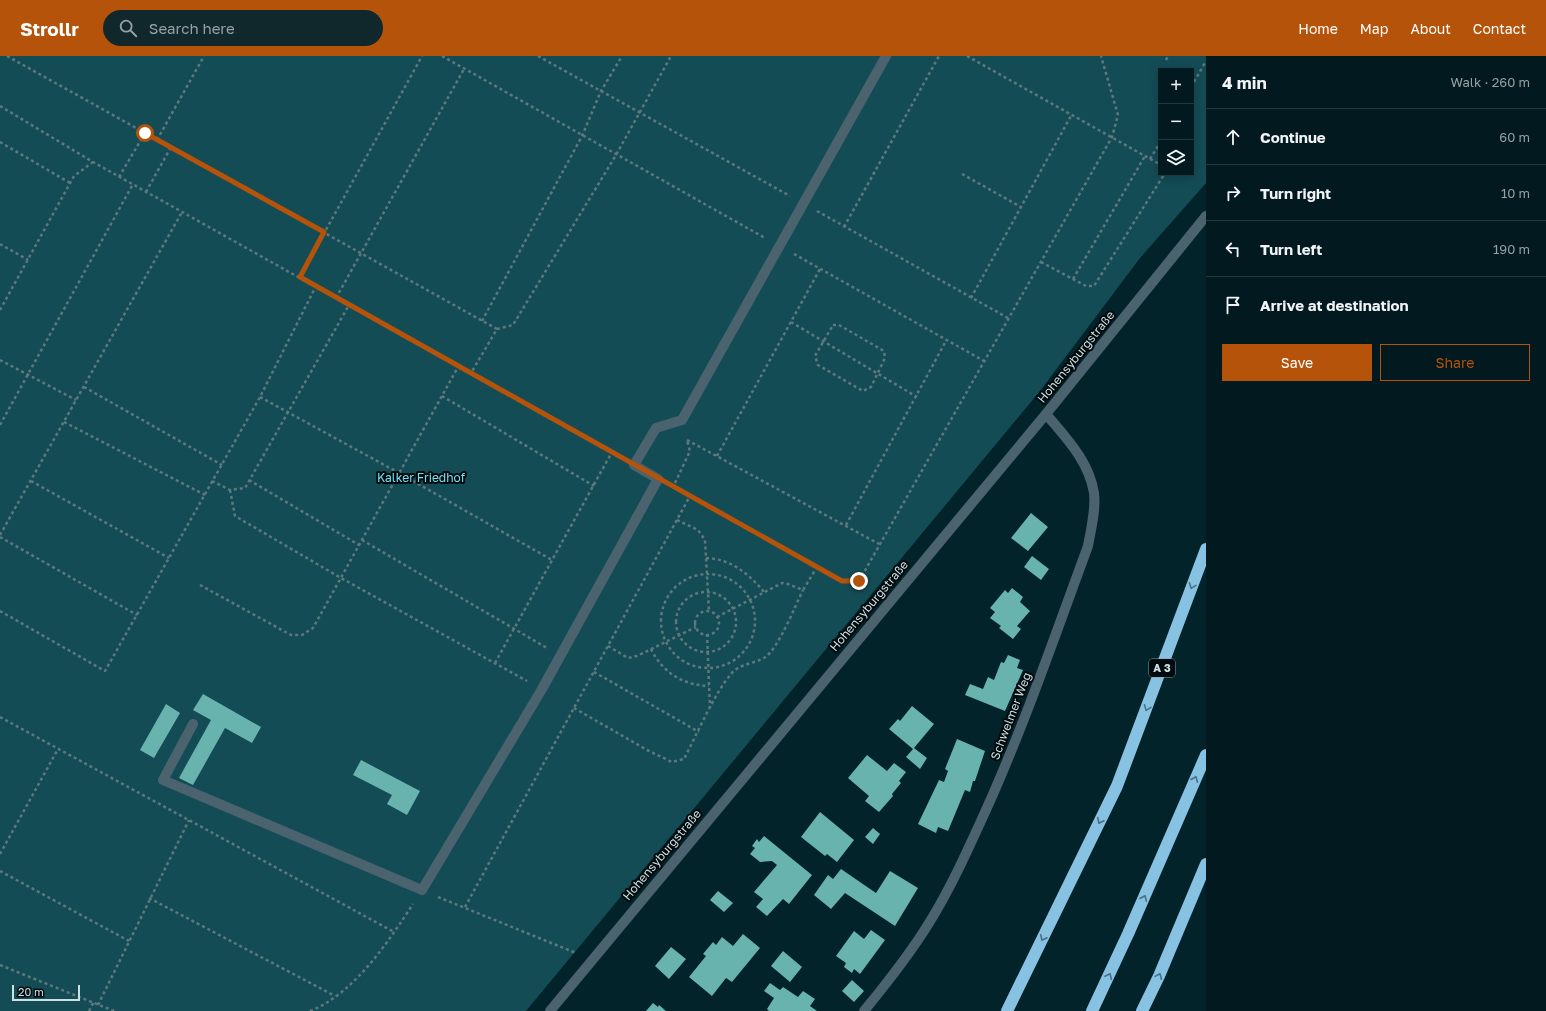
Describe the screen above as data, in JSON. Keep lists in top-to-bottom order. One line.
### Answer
{"streets":{"highway":["A 3"],"street":["Hohensyburgstraße","Schwelmer Weg"]},"crossings":[["Hohensyburgstraße","Schwelmer Weg"]],"parks":["Kalker Friedhof"],"scale_bar":"20 m","page":{"header":"Strollr","search":"Search here","nav":["Home","Map","About","Contact"],"heading":["4 min","Walk · 260 m"],"map_buttons":["+","−"],"list":[["Continue","60 m"],["Turn right","10 m"],["Turn left","190 m"],"Arrive at destination"],"buttons":["Save","Share"],"scale":"20 m"}}
